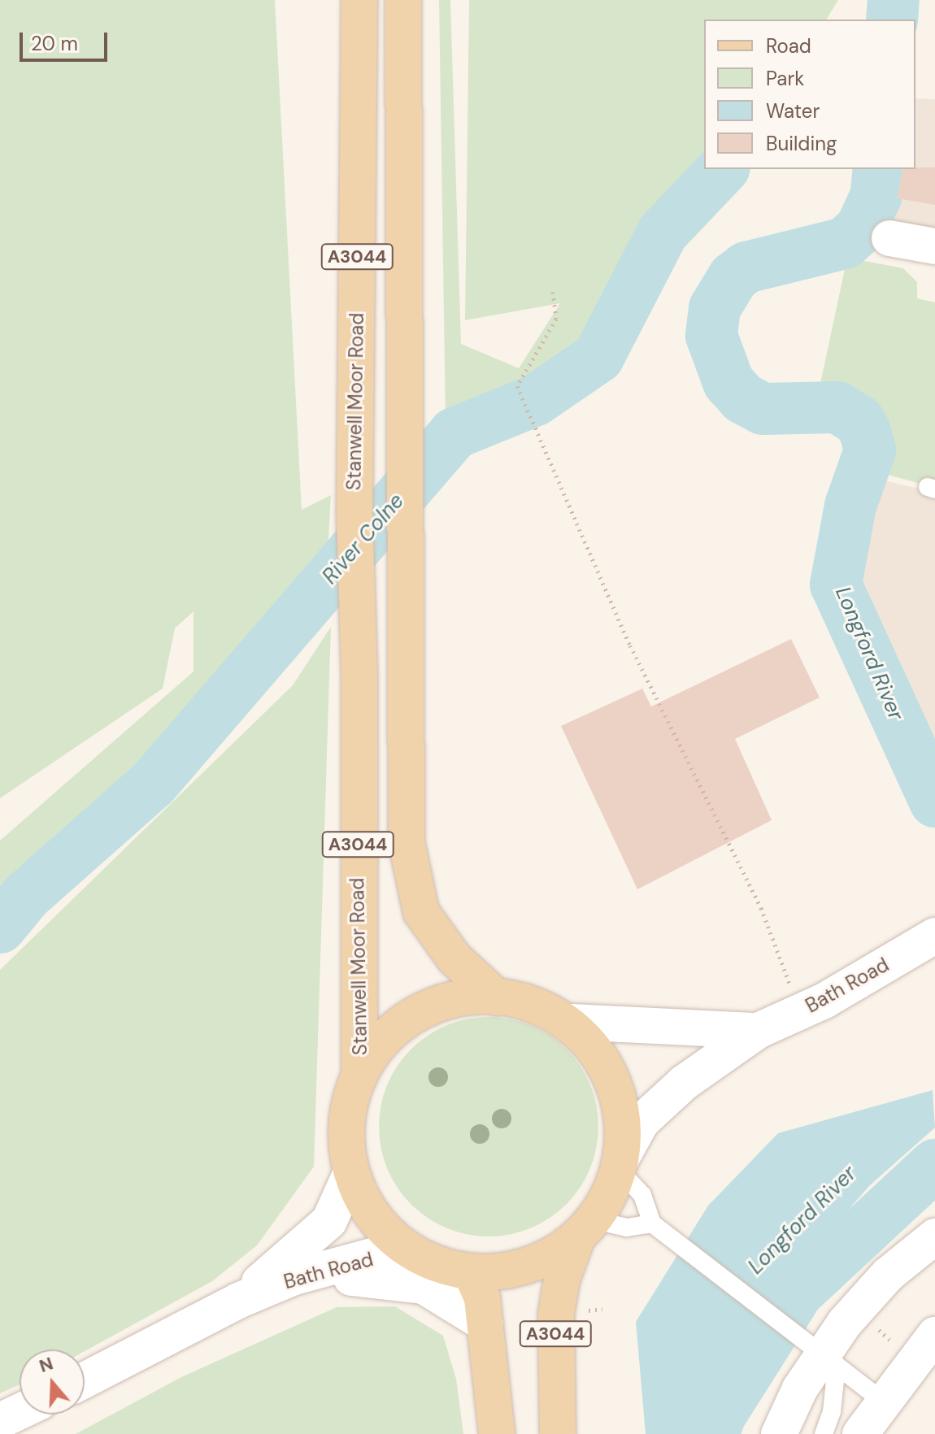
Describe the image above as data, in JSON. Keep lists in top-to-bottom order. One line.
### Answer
{"streets":{"main road":["A3044","Stanwell Moor Road"],"street":["Bath Road"]},"water":["River Colne","Longford River"],"legend":["Road","Park","Water","Building"],"scale_bar":"20 m","north":"top"}
